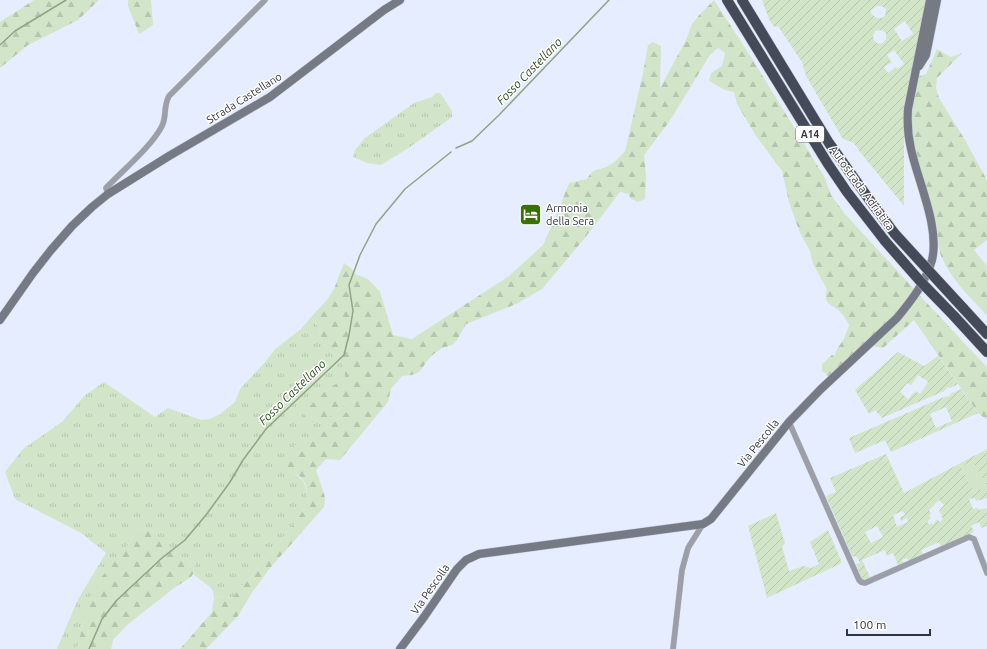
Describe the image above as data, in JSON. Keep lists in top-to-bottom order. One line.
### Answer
{"streets":{"highway":["A14","Autostrada Adriatica"],"street":["Strada Castellano","Via Pescolla"]},"water":["Fosso Castellano"],"places":{"hotel":["Armonia della Sera"]},"scale_bar":"100 m"}
